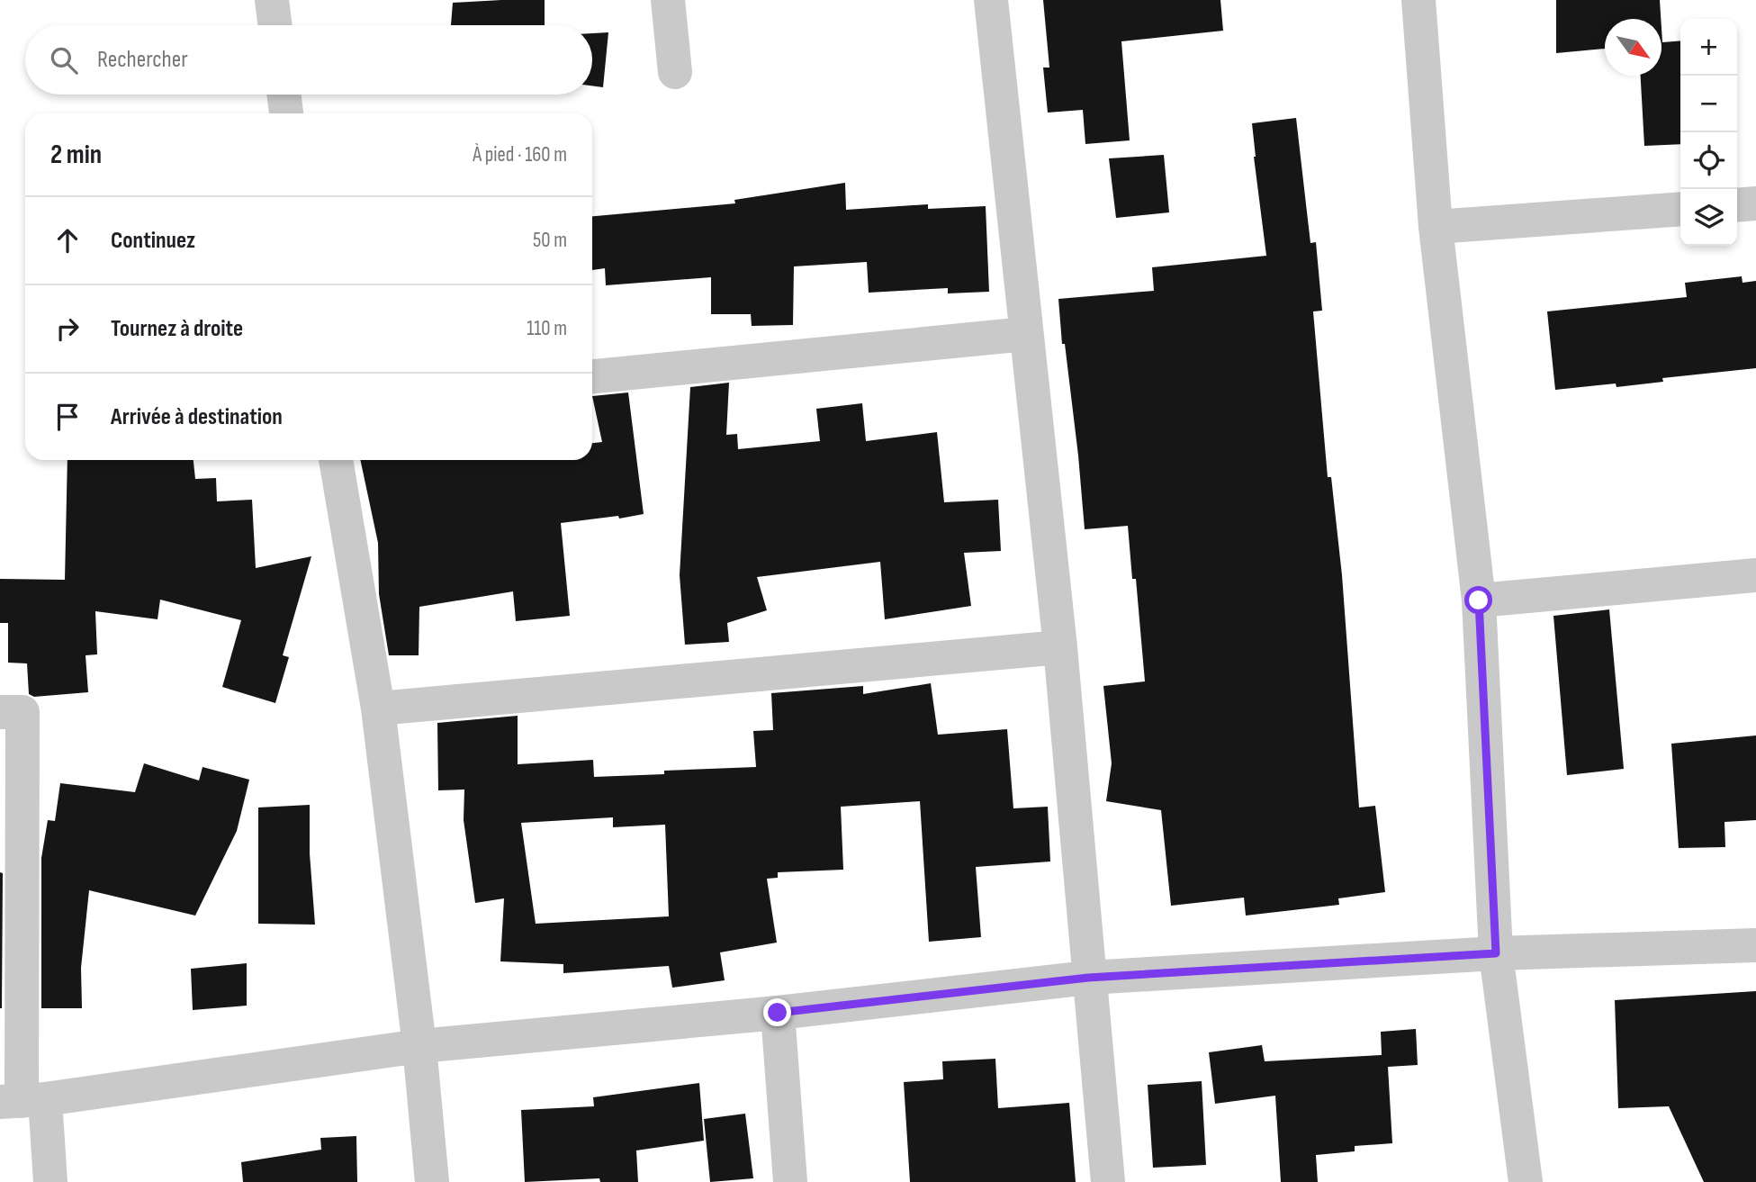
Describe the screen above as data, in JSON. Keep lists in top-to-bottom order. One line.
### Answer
{"north":"bottom right","page":{"map_buttons":["+","−"],"search":"Rechercher","heading":["2 min","À pied · 160 m"],"list":[["Continuez","50 m"],["Tournez à droite","110 m"],"Arrivée à destination"]}}
